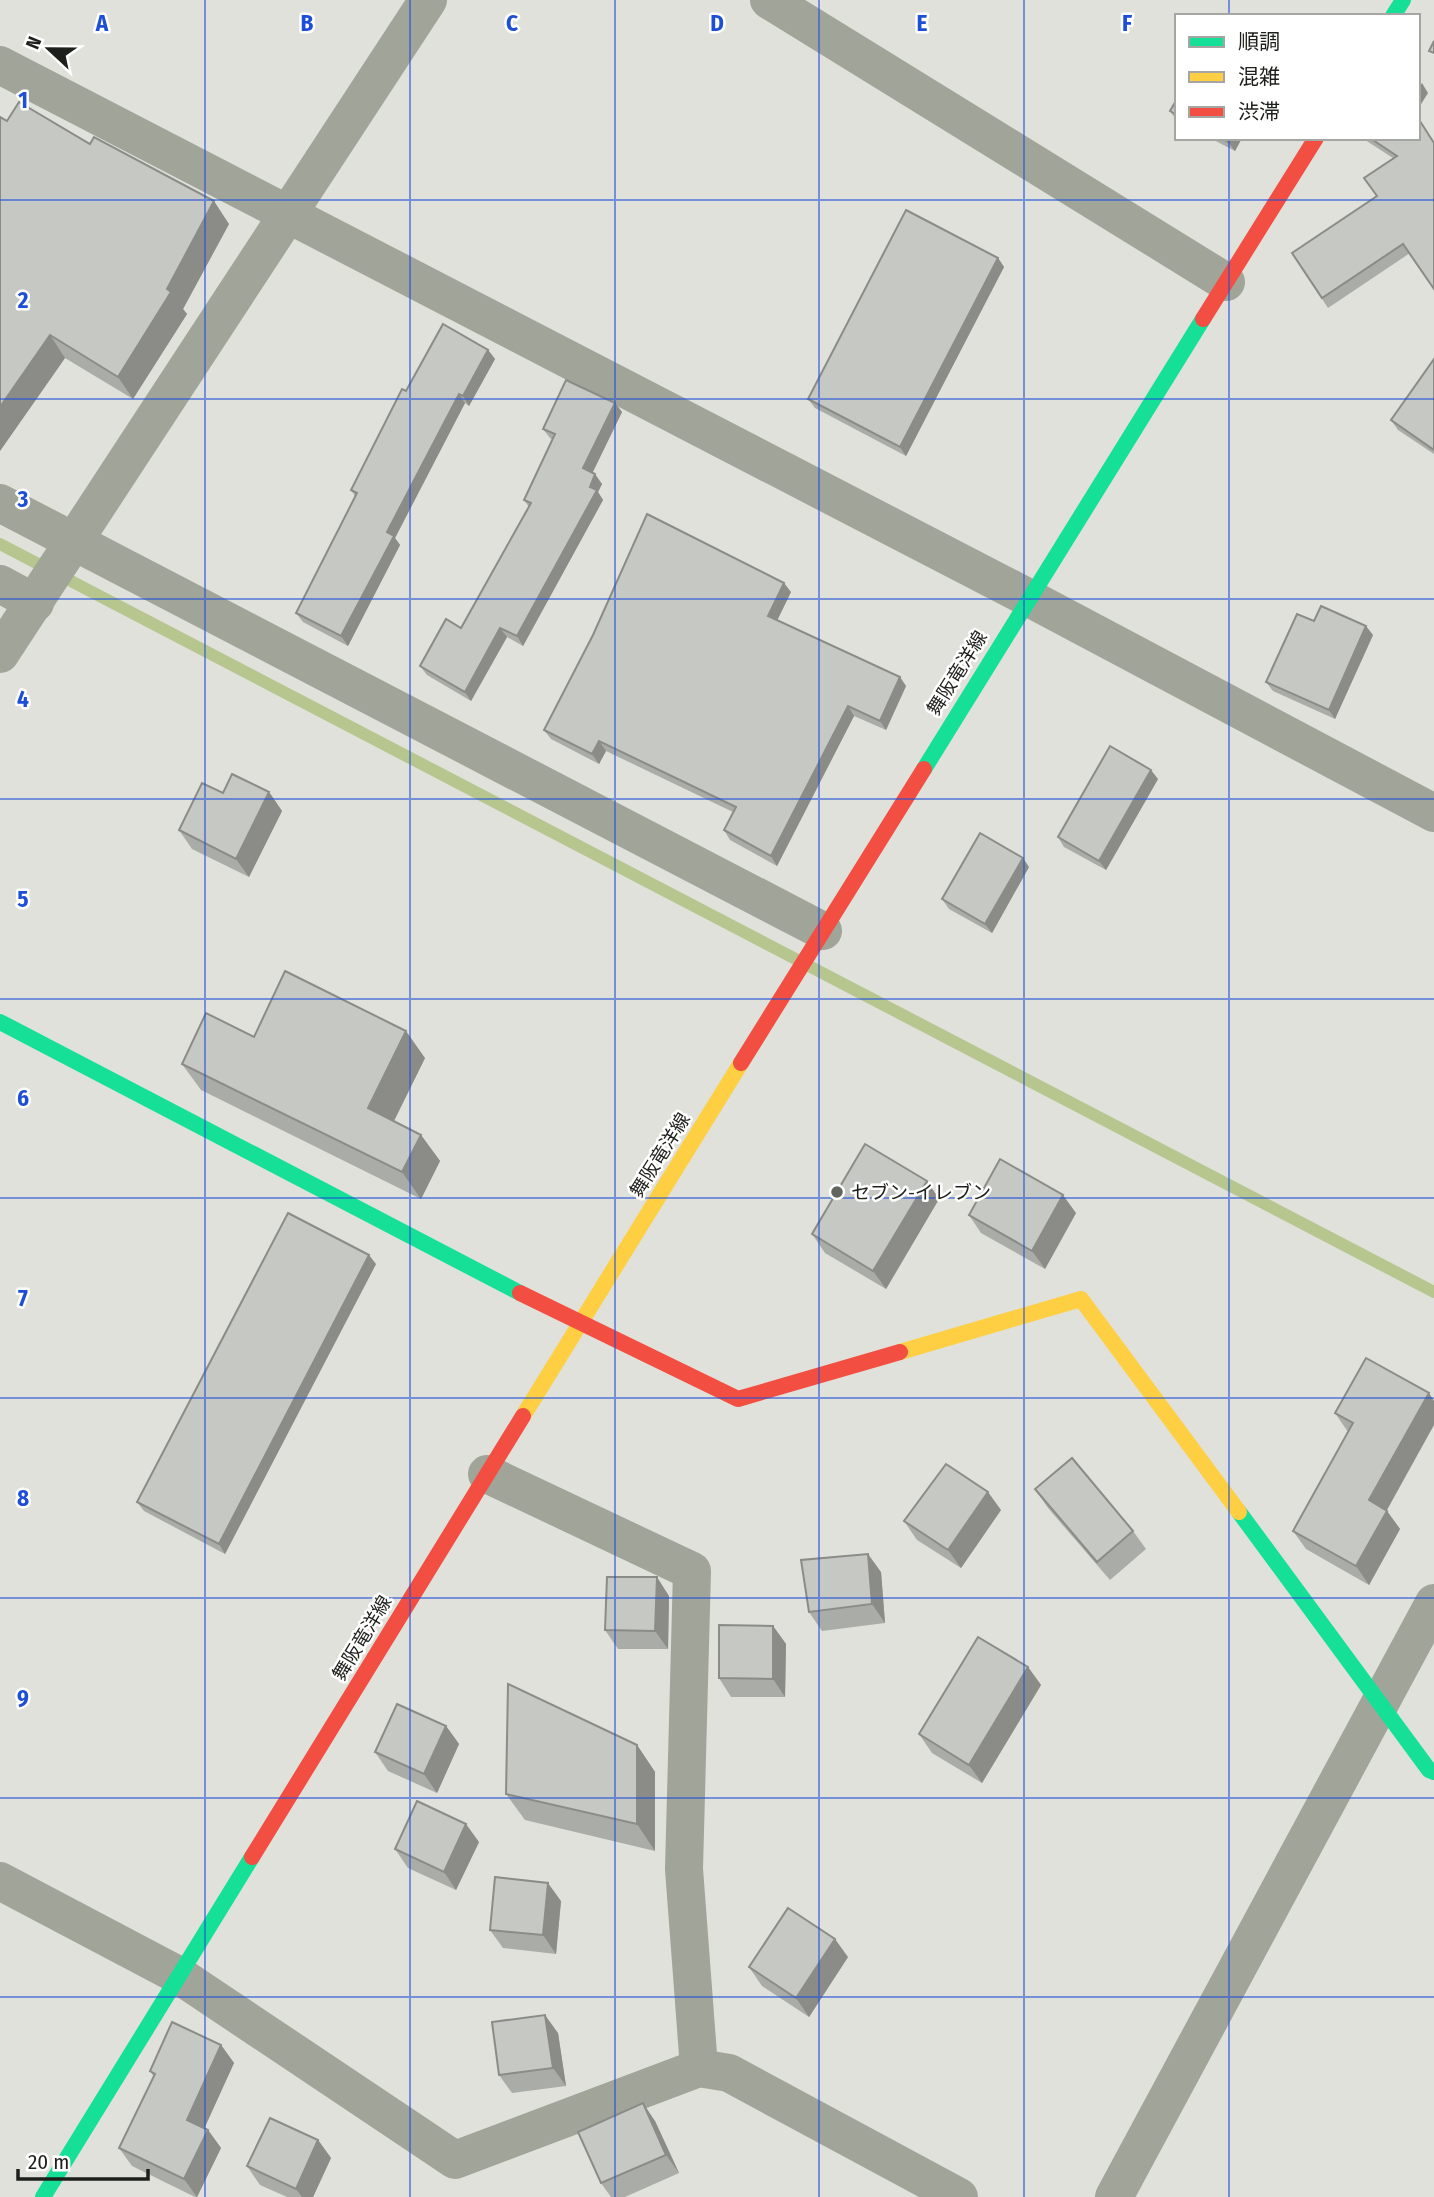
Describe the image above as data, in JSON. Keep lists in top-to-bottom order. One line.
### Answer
{"streets":{"main road":["舞阪竜洋線"]},"places":["セブン-イレブン"],"legend":["順調","混雑","渋滞"],"scale_bar":"20 m","north":"left","grid":{"columns":["A","B","C","D","E","F"],"rows":["1","2","3","4","5","6","7","8","9"]}}
